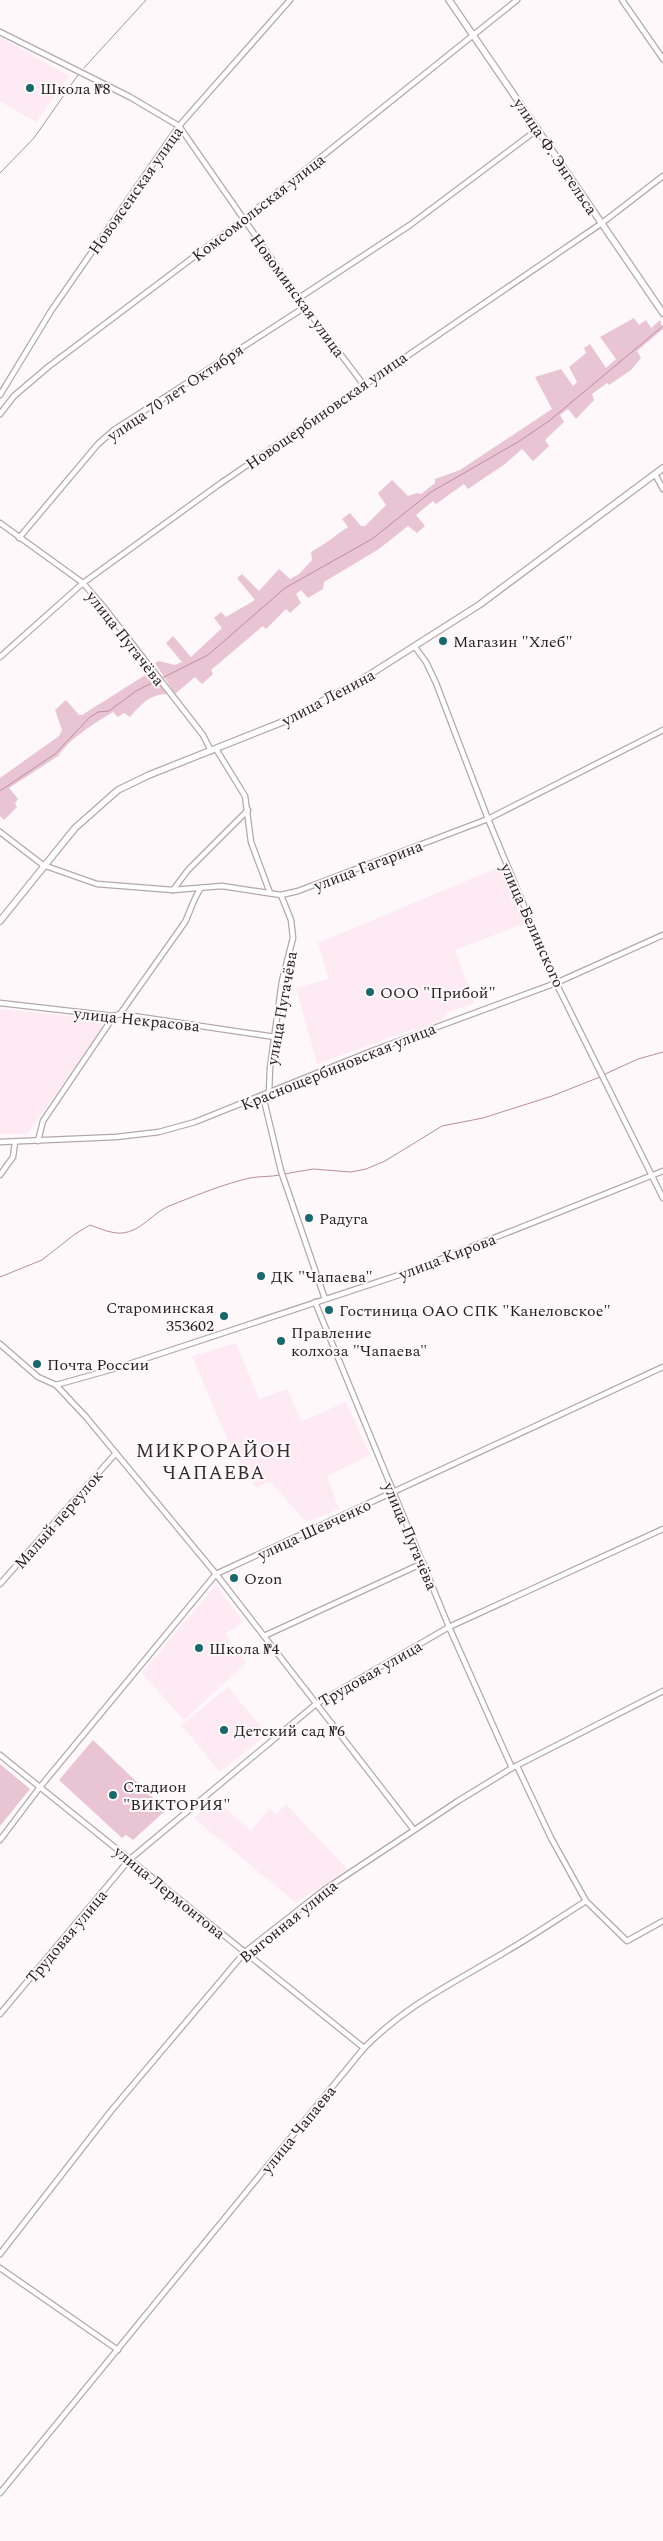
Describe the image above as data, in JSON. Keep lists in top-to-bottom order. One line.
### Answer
{"streets":{"main road":["улица Ф. Энгельса","улица Ленина"],"street":["Новоясенская улица","Комсомольская улица","Новоминская улица","улица 70 лет Октября","Новощербиновская улица","улица Пугачёва","улица Гагарина","улица Белинского","улица Некрасова","Краснощербиновская улица","улица Кирова","Малый переулок","улица Шевченко","Трудовая улица","улица Лермонтова","Выгонная улица","улица Чапаева"]},"crossings":[["улица Ф. Энгельса","Комсомольская улица"],["улица Ф. Энгельса","Новощербиновская улица"],["Новоясенская улица","Новоминская улица"],["Комсомольская улица","Новоминская улица"],["Новоминская улица","улица 70 лет Октября"],["Новоминская улица","Новощербиновская улица"],["улица 70 лет Октября","улица Пугачёва"],["Новощербиновская улица","улица Пугачёва"],["улица Пугачёва","улица Ленина"],["улица Пугачёва","улица Гагарина"],["улица Пугачёва","улица Некрасова"],["улица Пугачёва","Краснощербиновская улица"],["улица Пугачёва","улица Кирова"],["улица Пугачёва","улица Шевченко"],["улица Пугачёва","Трудовая улица"],["улица Пугачёва","Выгонная улица"],["улица Пугачёва","улица Чапаева"],["улица Ленина","улица Гагарина"],["улица Ленина","улица Белинского"],["улица Гагарина","улица Белинского"],["улица Белинского","Краснощербиновская улица"],["улица Белинского","улица Кирова"],["улица Шевченко","улица Лермонтова"],["Трудовая улица","улица Лермонтова"],["улица Лермонтова","Выгонная улица"],["улица Лермонтова","улица Чапаева"]],"districts":["МИКРОРАЙОН ЧАПАЕВА"],"places":["Школа №8","Магазин \"Хлеб\"","ООО \"Прибой\"","Радуга","ДК \"Чапаева\"","Гостиница ОАО СПК \"Канеловское\"","Староминская 353602","Правление колхоза \"Чапаева\"","Почта России","Ozon","Школа №4","Детский сад №6","Стадион \"ВИКТОРИЯ\""]}
